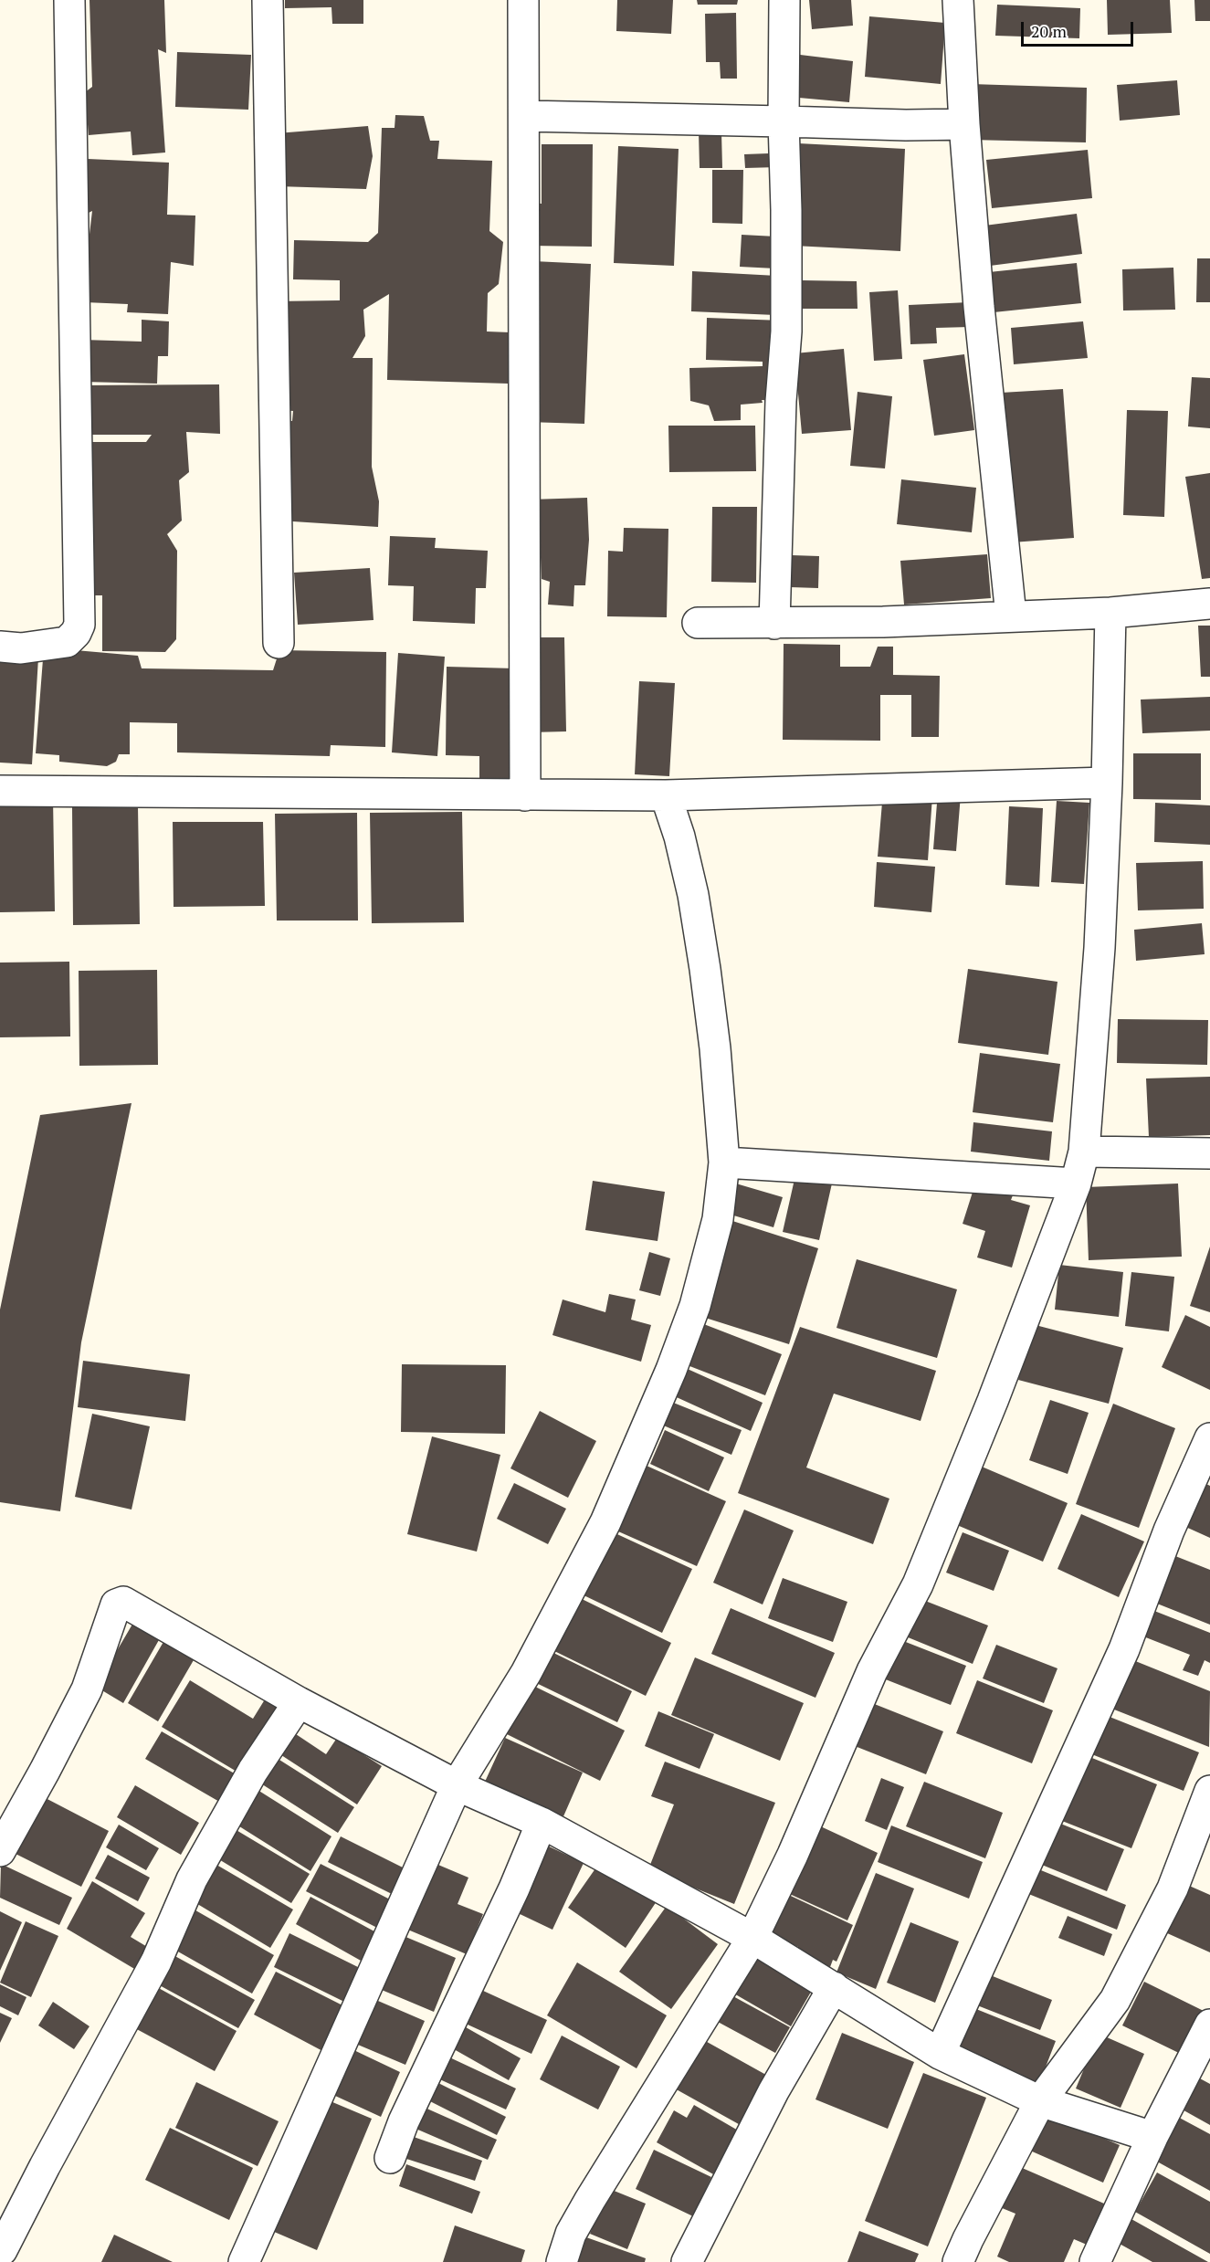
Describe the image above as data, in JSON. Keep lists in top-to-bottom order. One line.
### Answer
{"scale_bar":"20 m"}
